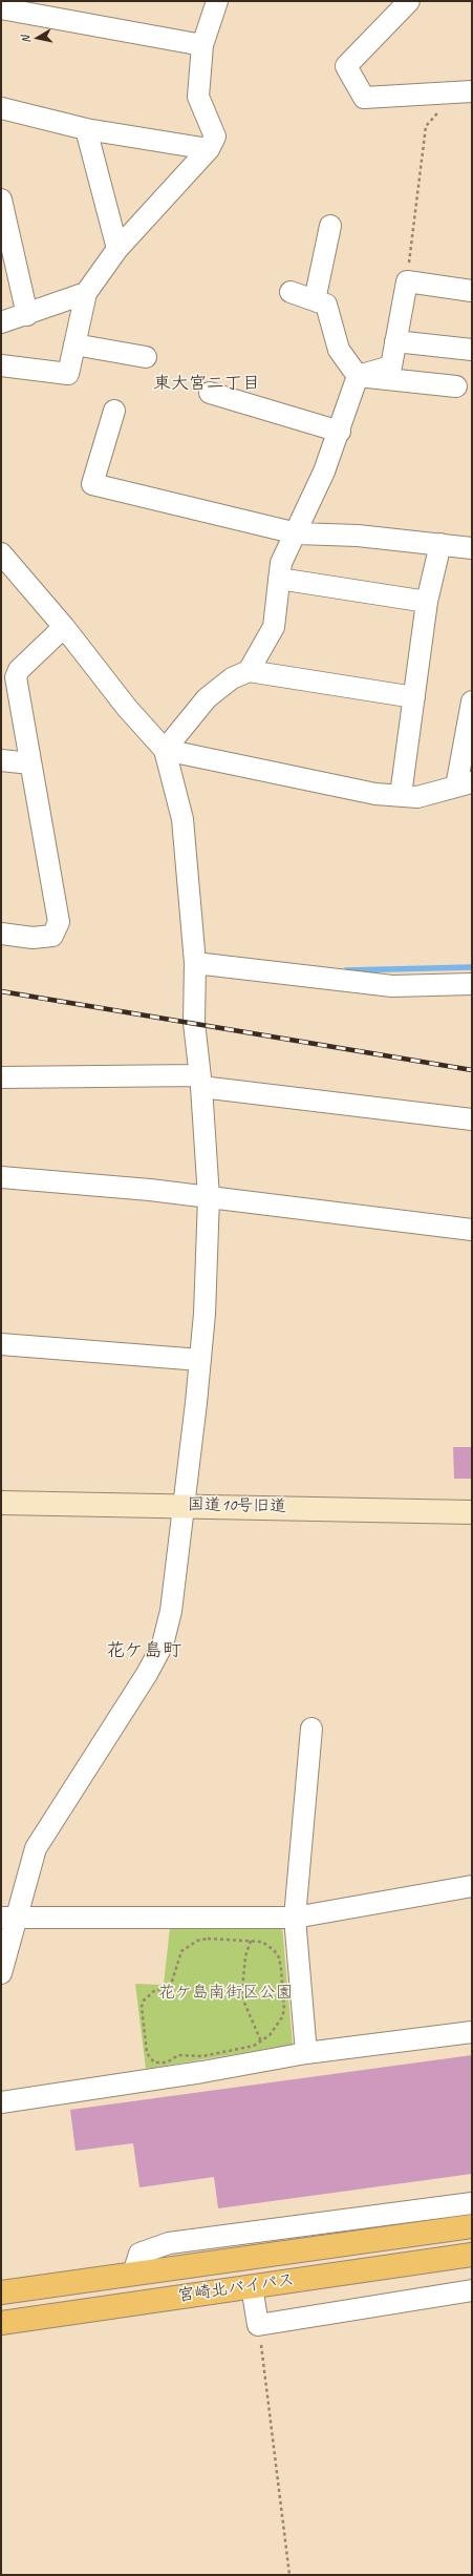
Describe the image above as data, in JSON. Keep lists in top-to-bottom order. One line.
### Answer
{"streets":{"highway":["宮崎北バイパス"],"street":["国道10号旧道"]},"districts":["東大宮二丁目","花ケ島町"],"parks":["花ケ島南街区公園"],"north":"left"}
